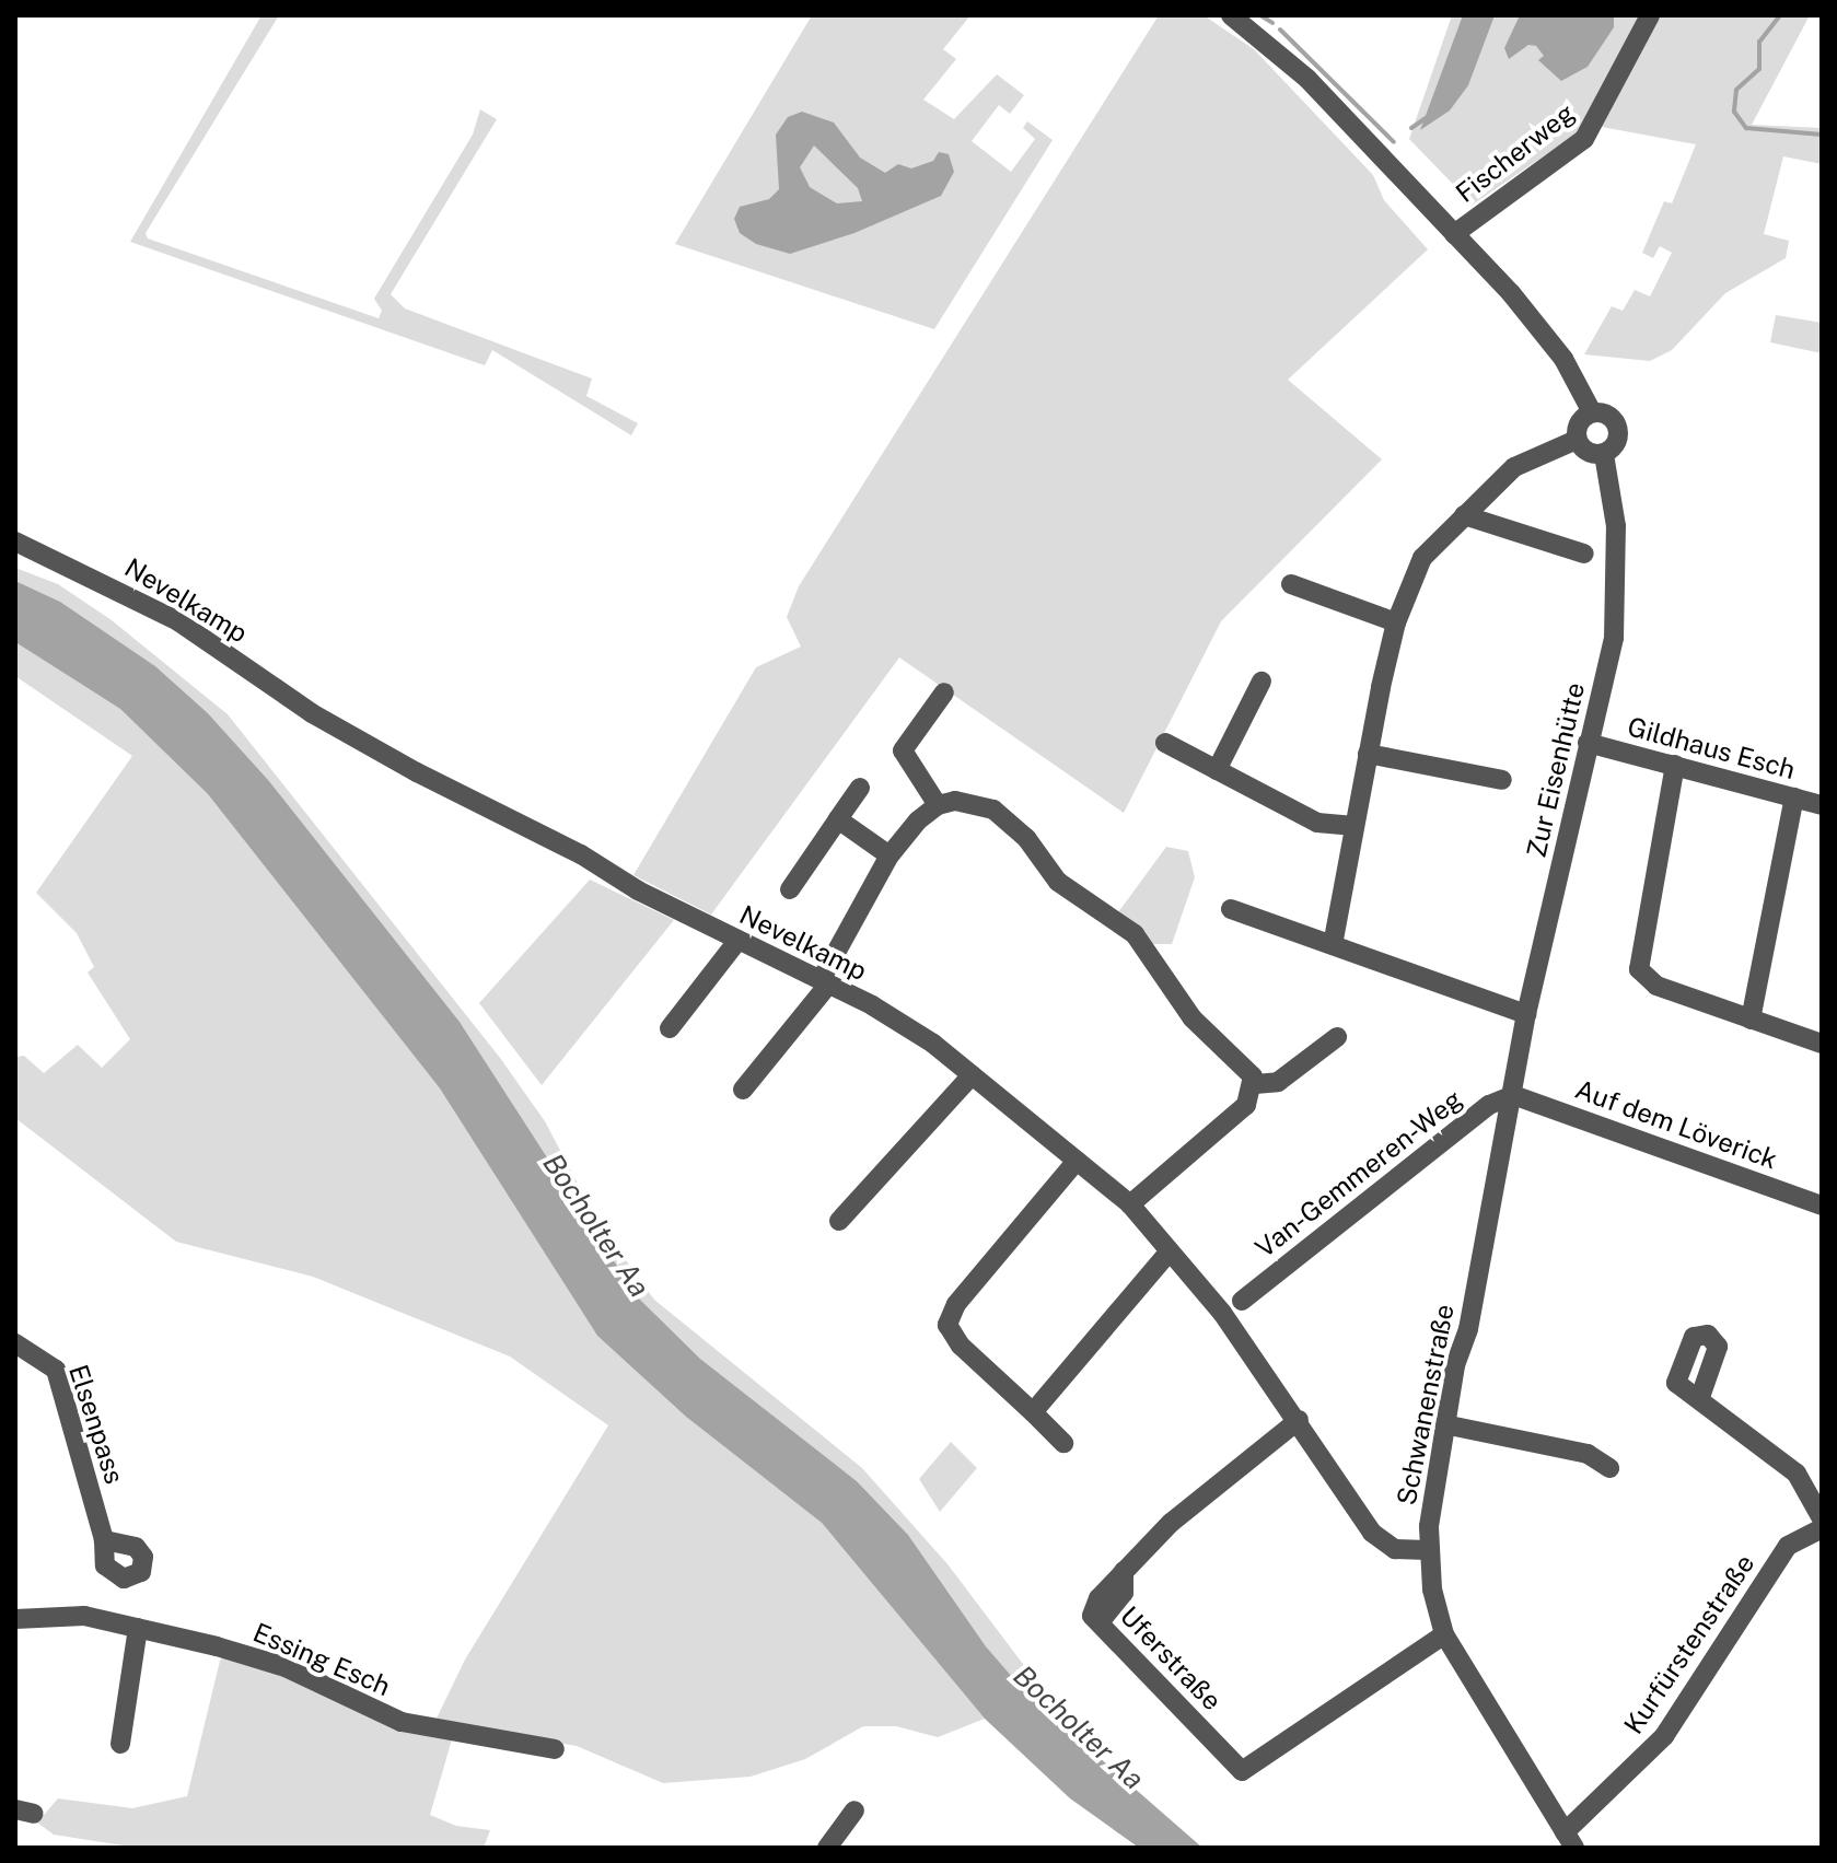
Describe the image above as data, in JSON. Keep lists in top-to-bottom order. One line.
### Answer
{"streets":{"street":["Fischerweg","Nevelkamp","Gildhaus Esch","Zur Eisenhütte","Auf dem Löverick","Van-Gemmeren-Weg","Schwanenstraße","Elsenpass","Kurfürstenstraße","Uferstraße","Essing Esch"]},"crossings":[["Fischerweg","Zur Eisenhütte"],["Nevelkamp","Schwanenstraße"],["Nevelkamp","Uferstraße"],["Gildhaus Esch","Zur Eisenhütte"],["Zur Eisenhütte","Auf dem Löverick"],["Zur Eisenhütte","Van-Gemmeren-Weg"],["Zur Eisenhütte","Schwanenstraße"],["Auf dem Löverick","Van-Gemmeren-Weg"],["Auf dem Löverick","Schwanenstraße"],["Van-Gemmeren-Weg","Schwanenstraße"],["Schwanenstraße","Kurfürstenstraße"],["Schwanenstraße","Uferstraße"]],"water":["Bocholter Aa"]}
